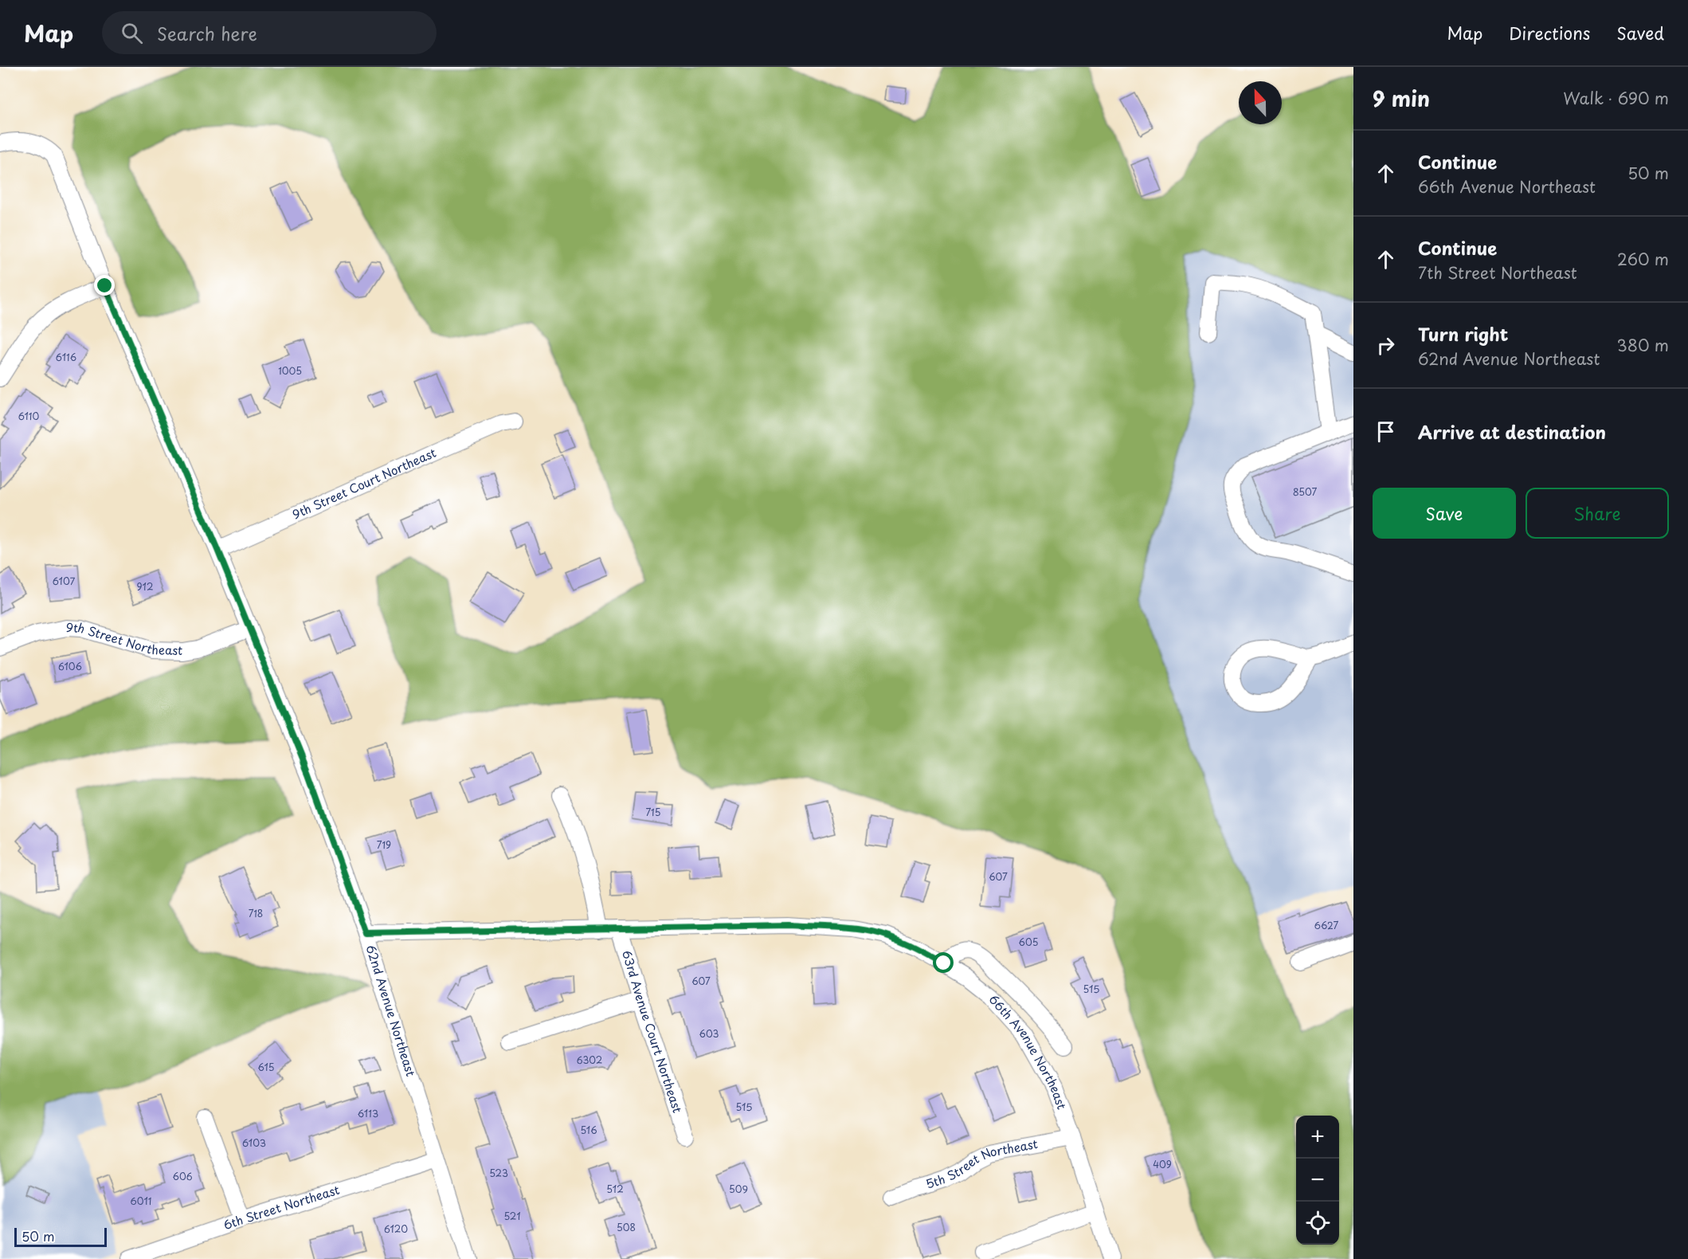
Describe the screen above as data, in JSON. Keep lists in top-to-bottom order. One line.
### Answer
{"streets":{"street":["9th Street Court Northeast","9th Street Northeast","62nd Avenue Northeast","63rd Avenue Court Northeast","66th Avenue Northeast","5th Street Northeast","6th Street Northeast"]},"crossings":[["9th Street Court Northeast","62nd Avenue Northeast"],["9th Street Northeast","62nd Avenue Northeast"],["62nd Avenue Northeast","66th Avenue Northeast"],["62nd Avenue Northeast","6th Street Northeast"],["63rd Avenue Court Northeast","66th Avenue Northeast"],["66th Avenue Northeast","5th Street Northeast"]],"house_numbers":["6116","1005","6110","8507","6107","912","6106","715","719","607","718","6627","605","607","515","603","6302","615","515","6113","516","6103","409","523","606","512","509","6011","521","508","6120"],"scale_bar":"50 m","north":"top","page":{"header":"Map","search":"Search here","nav":["Map","Directions","Saved"],"heading":["9 min","Walk · 690 m"],"list":[["Continue","66th Avenue Northeast","50 m"],["Continue","7th Street Northeast","260 m"],["Turn right","62nd Avenue Northeast","380 m"],"Arrive at destination"],"buttons":["Save","Share"],"map_buttons":["+","−"],"scale":"50 m"}}
